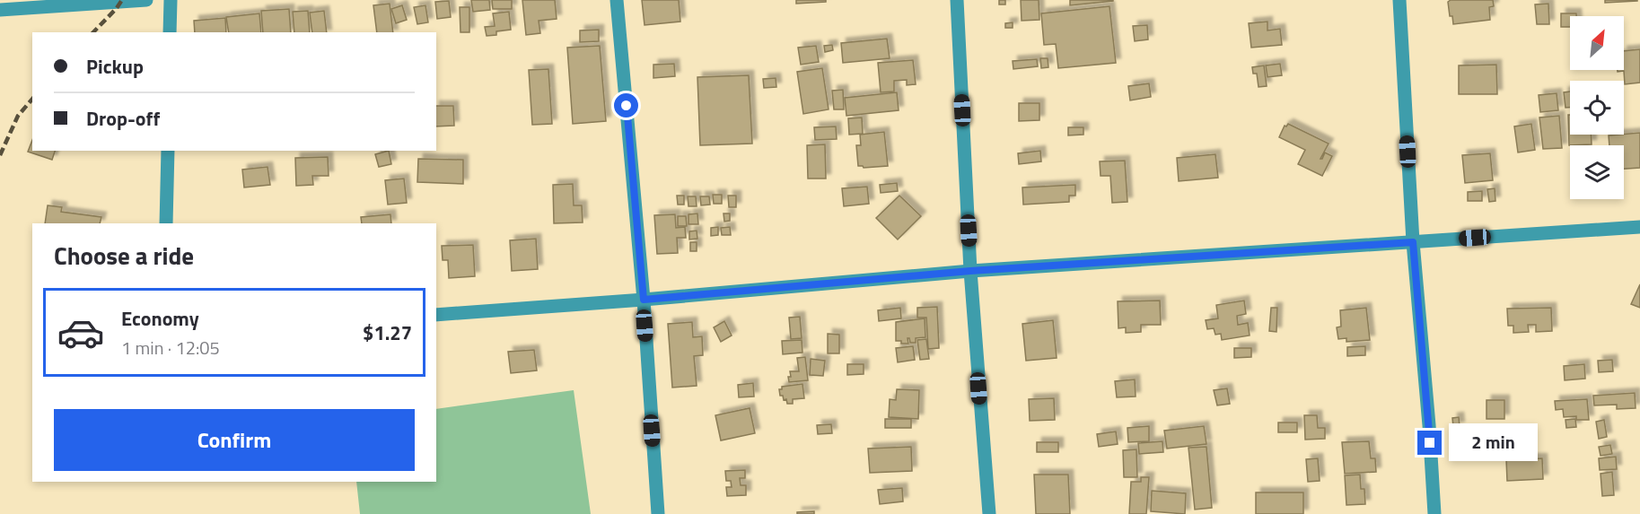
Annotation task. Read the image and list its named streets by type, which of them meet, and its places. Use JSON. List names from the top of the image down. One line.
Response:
{"north":"top right","page":{"banner":["Pickup","Drop-off"],"heading":"Choose a ride","list":[{"name":"Economy","note":"1 min · 12:05","value":"$1.27"}],"buttons":"Confirm","bubble":"2 min"}}
